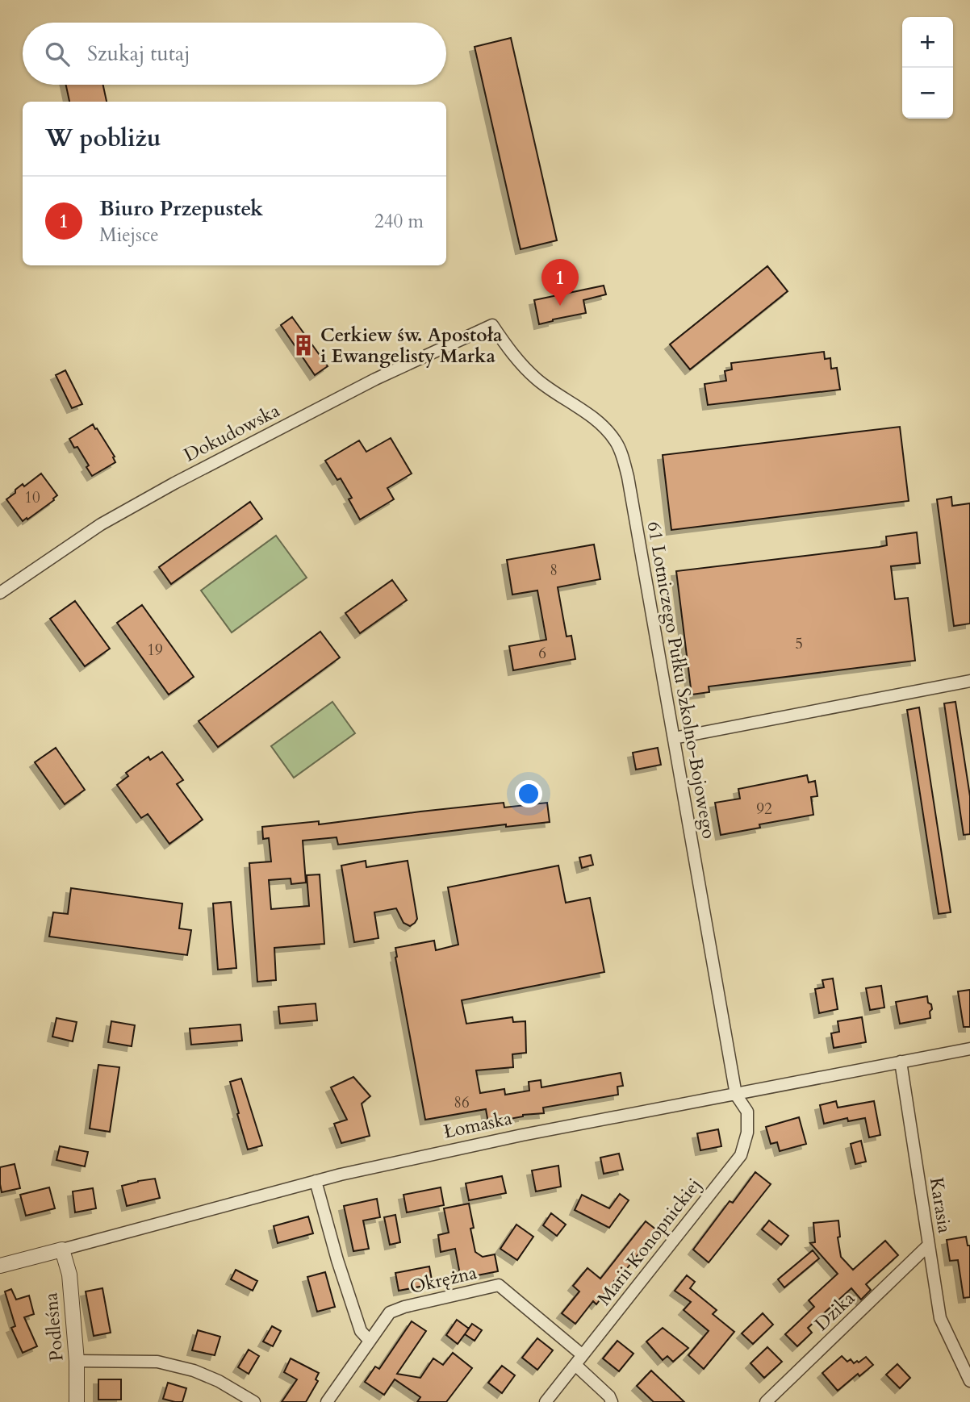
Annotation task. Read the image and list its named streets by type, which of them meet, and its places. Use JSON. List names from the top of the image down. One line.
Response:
{"streets":{"street":["Dokudowska","61 Lotniczego Pułku Szkolno-Bojowego","Łomaska","Karasia","Marii Konopnickiej","Okrężna","Dzika","Podleśna"]},"crossings":[["Dokudowska","61 Lotniczego Pułku Szkolno-Bojowego"],["61 Lotniczego Pułku Szkolno-Bojowego","Łomaska"],["61 Lotniczego Pułku Szkolno-Bojowego","Marii Konopnickiej"],["Łomaska","Karasia"],["Łomaska","Marii Konopnickiej"],["Łomaska","Podleśna"],["Karasia","Dzika"],["Marii Konopnickiej","Okrężna"]],"places":{"building":["Cerkiew św. Apostoła i Ewangelisty Marka"]},"house_numbers":["10","8","5","19","6","92","86"],"page":{"map_buttons":["+","−"],"search":"Szukaj tutaj","heading":"W pobliżu","list":[{"mark":"1","name":"Biuro Przepustek","note":"Miejsce","value":"240 m"}],"pins":"1"}}
